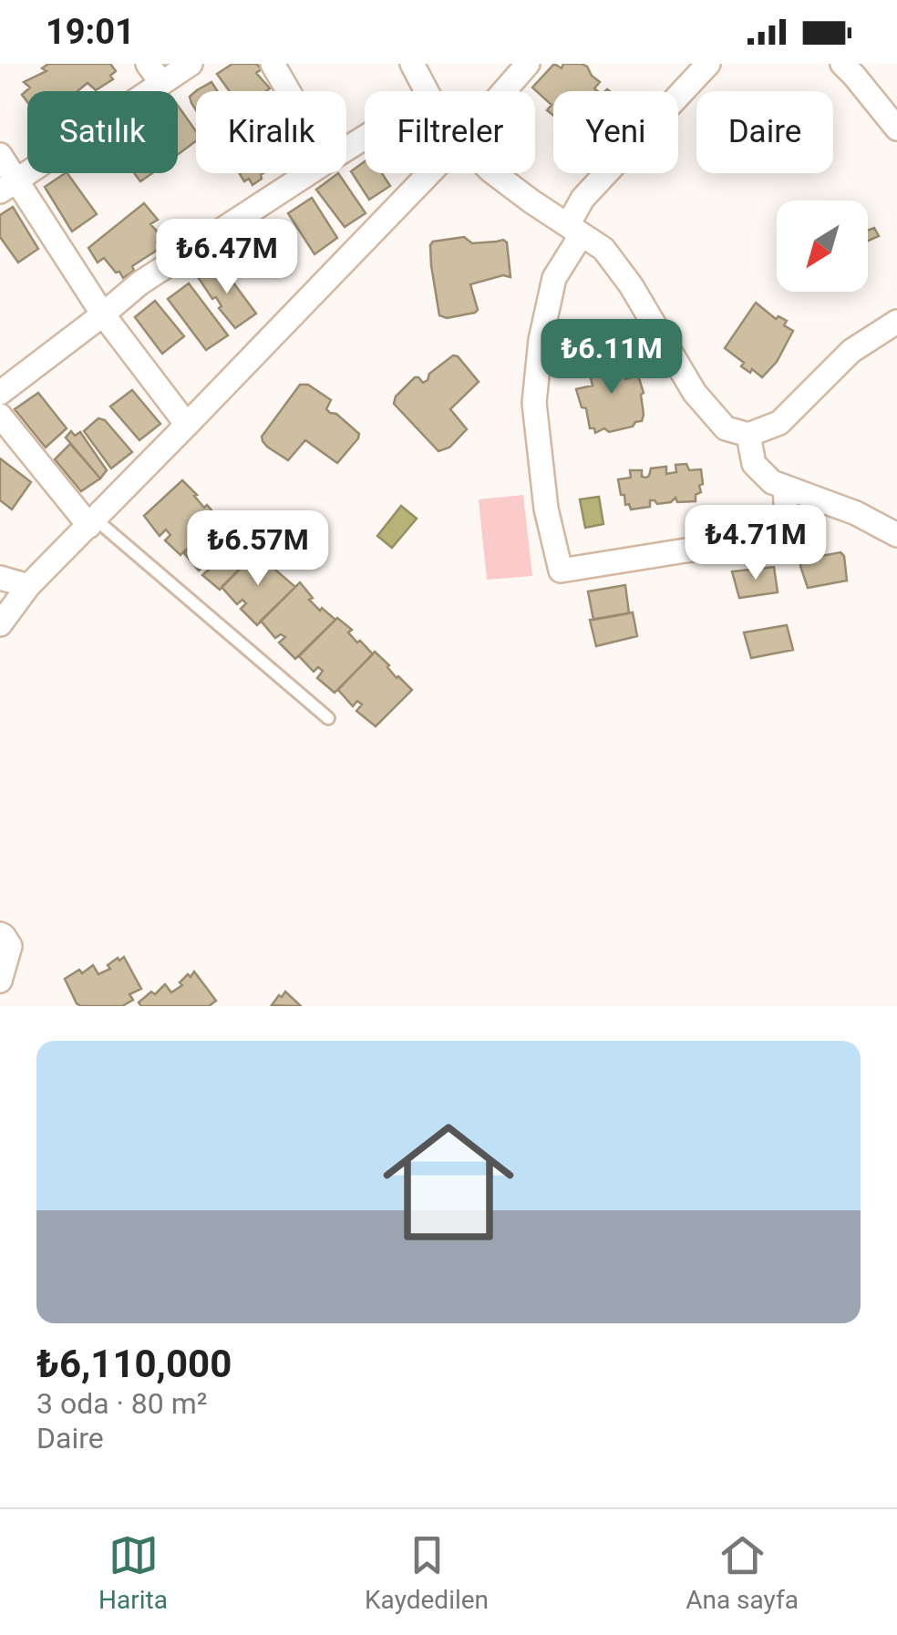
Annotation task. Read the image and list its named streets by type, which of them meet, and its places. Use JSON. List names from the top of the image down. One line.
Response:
{"north":"bottom left","page":{"status":"19:01","chip":["Satılık","Kiralık","Filtreler","Yeni","Daire"],"price":["₺6.47M","₺6.11M","₺4.71M","₺6.57M"],"list":[{"name":"₺6,110,000","note":"3 oda · 80 m² · Daire"}],"tabs":["Harita","Kaydedilen","Ana sayfa"]}}
